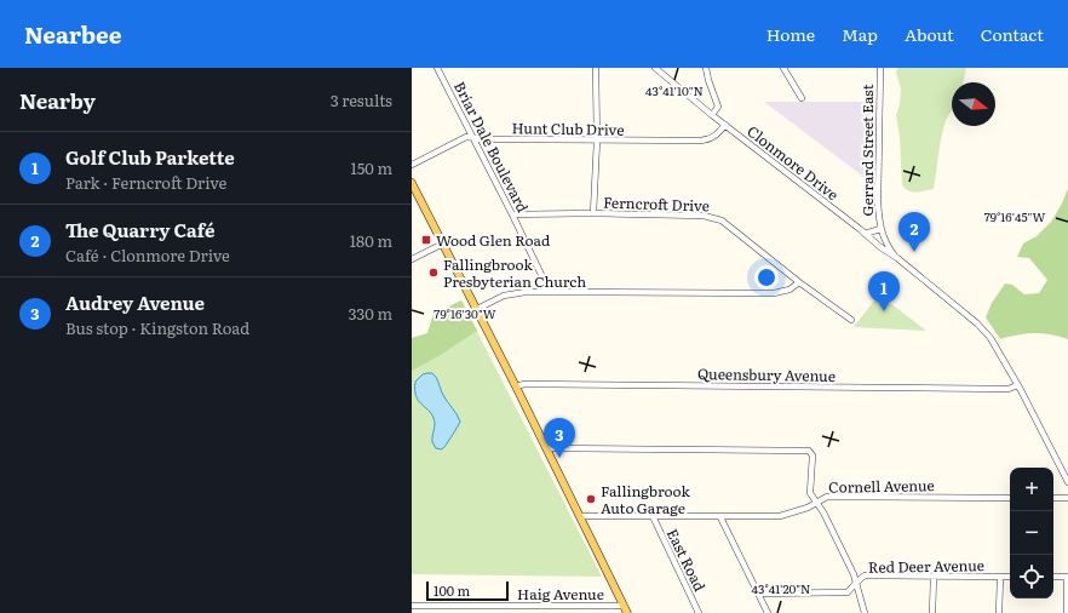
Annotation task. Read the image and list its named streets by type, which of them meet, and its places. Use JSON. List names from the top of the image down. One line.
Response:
{"streets":{"street":["Hunt Club Drive","Briar Dale Boulevard","Gerrard Street East","Clonmore Drive","Ferncroft Drive","Queensbury Avenue","Cornell Avenue","East Road","Red Deer Avenue","Haig Avenue"]},"crossings":[["Hunt Club Drive","Briar Dale Boulevard"],["Hunt Club Drive","Clonmore Drive"],["Briar Dale Boulevard","Ferncroft Drive"],["Gerrard Street East","Clonmore Drive"],["Clonmore Drive","Queensbury Avenue"],["Cornell Avenue","East Road"]],"places":{"transit":["Wood Glen Road"],"other":["Fallingbrook Presbyterian Church","Fallingbrook Auto Garage"]},"scale_bar":"100 m","north":"right","page":{"header":"Nearbee","nav":["Home","Map","About","Contact"],"heading":["Nearby","3 results"],"list":[{"mark":"1","name":"Golf Club Parkette","note":"Park · Ferncroft Drive","value":"150 m"},{"mark":"2","name":"The Quarry Café","note":"Café · Clonmore Drive","value":"180 m"},{"mark":"3","name":"Audrey Avenue","note":"Bus stop · Kingston Road","value":"330 m"}],"pins":["2","1","3"],"map_buttons":["+","−"],"scale":"100 m"},"coordinates":["43°41'10\"N","79°16'45\"W","79°16'30\"W","43°41'20\"N"]}
